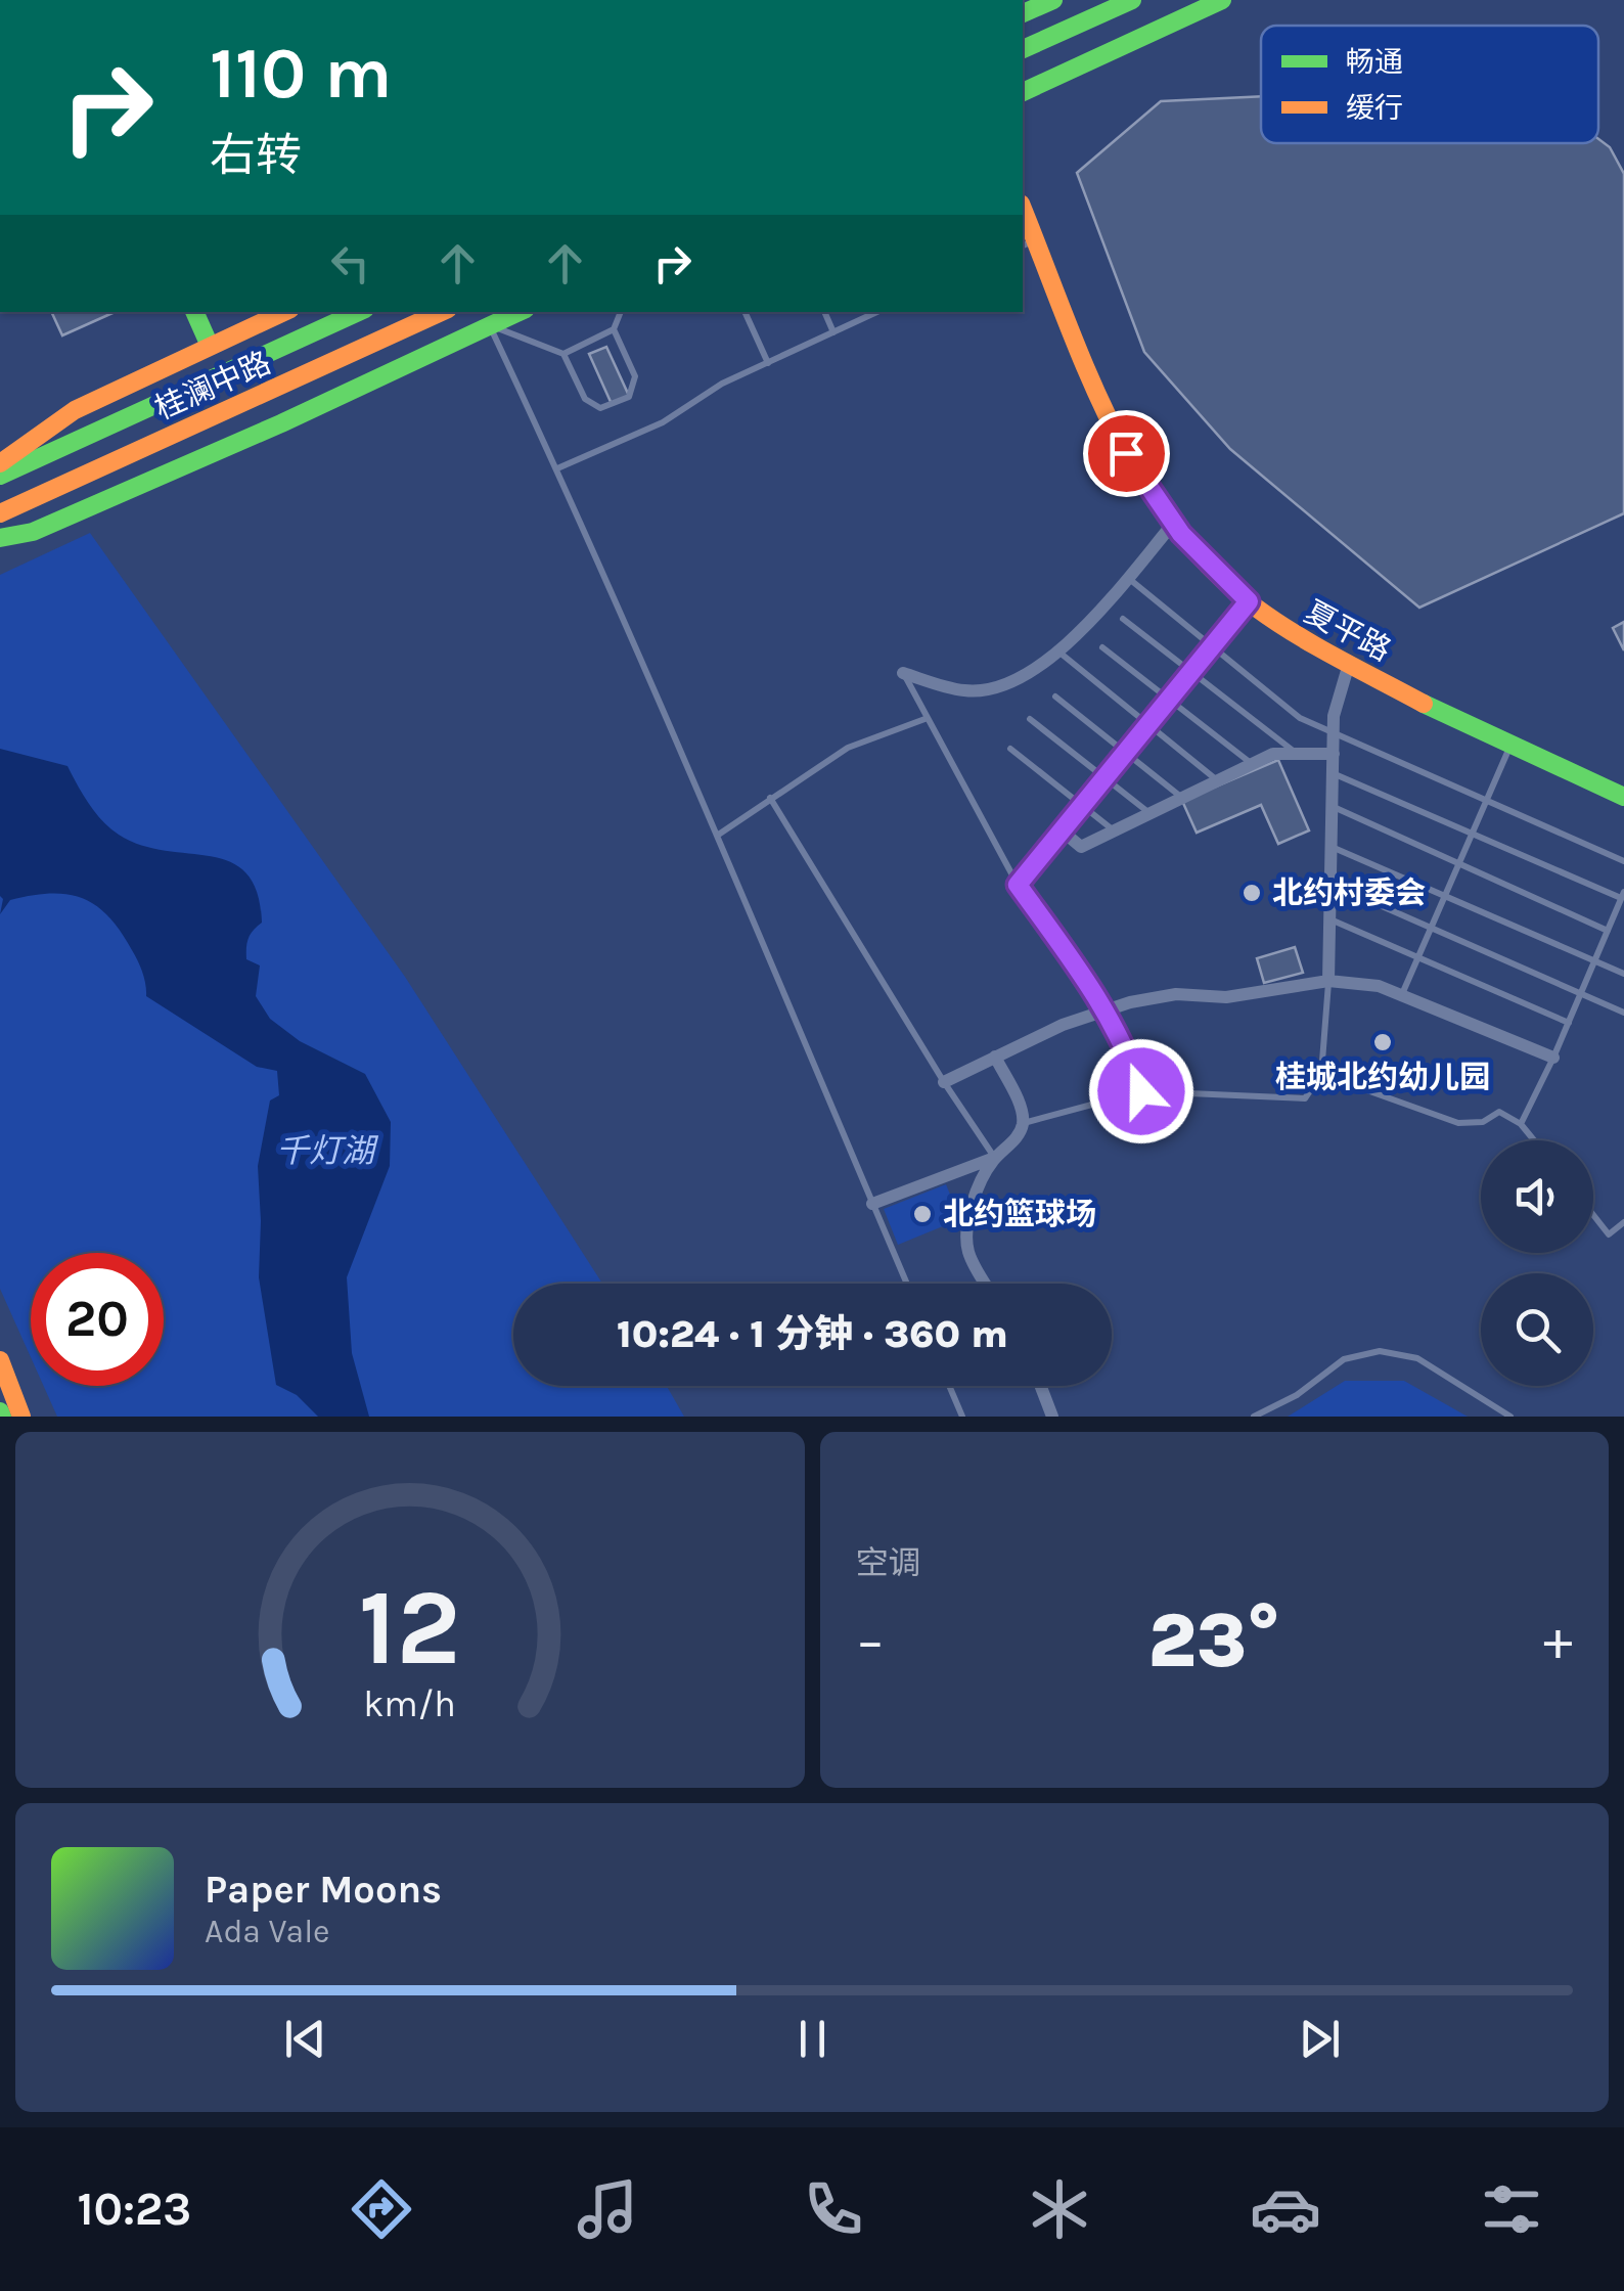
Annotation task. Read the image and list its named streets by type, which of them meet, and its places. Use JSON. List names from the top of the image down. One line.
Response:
{"streets":{"main road":["桂澜中路","夏平路"]},"water":["千灯湖"],"places":["北约村委会","桂城北约幼儿园","北约篮球场"],"legend":["畅通","缓行"],"page":{"turn":["110 m","右转"],"limit":"20","trip":"10:24 · 1 分钟 · 360 m","tile":"空调","heat":["−","23°","+"],"song":["Paper Moons","Ada Vale"],"tabs":"10:23","gauge":["12","km/h"]}}
